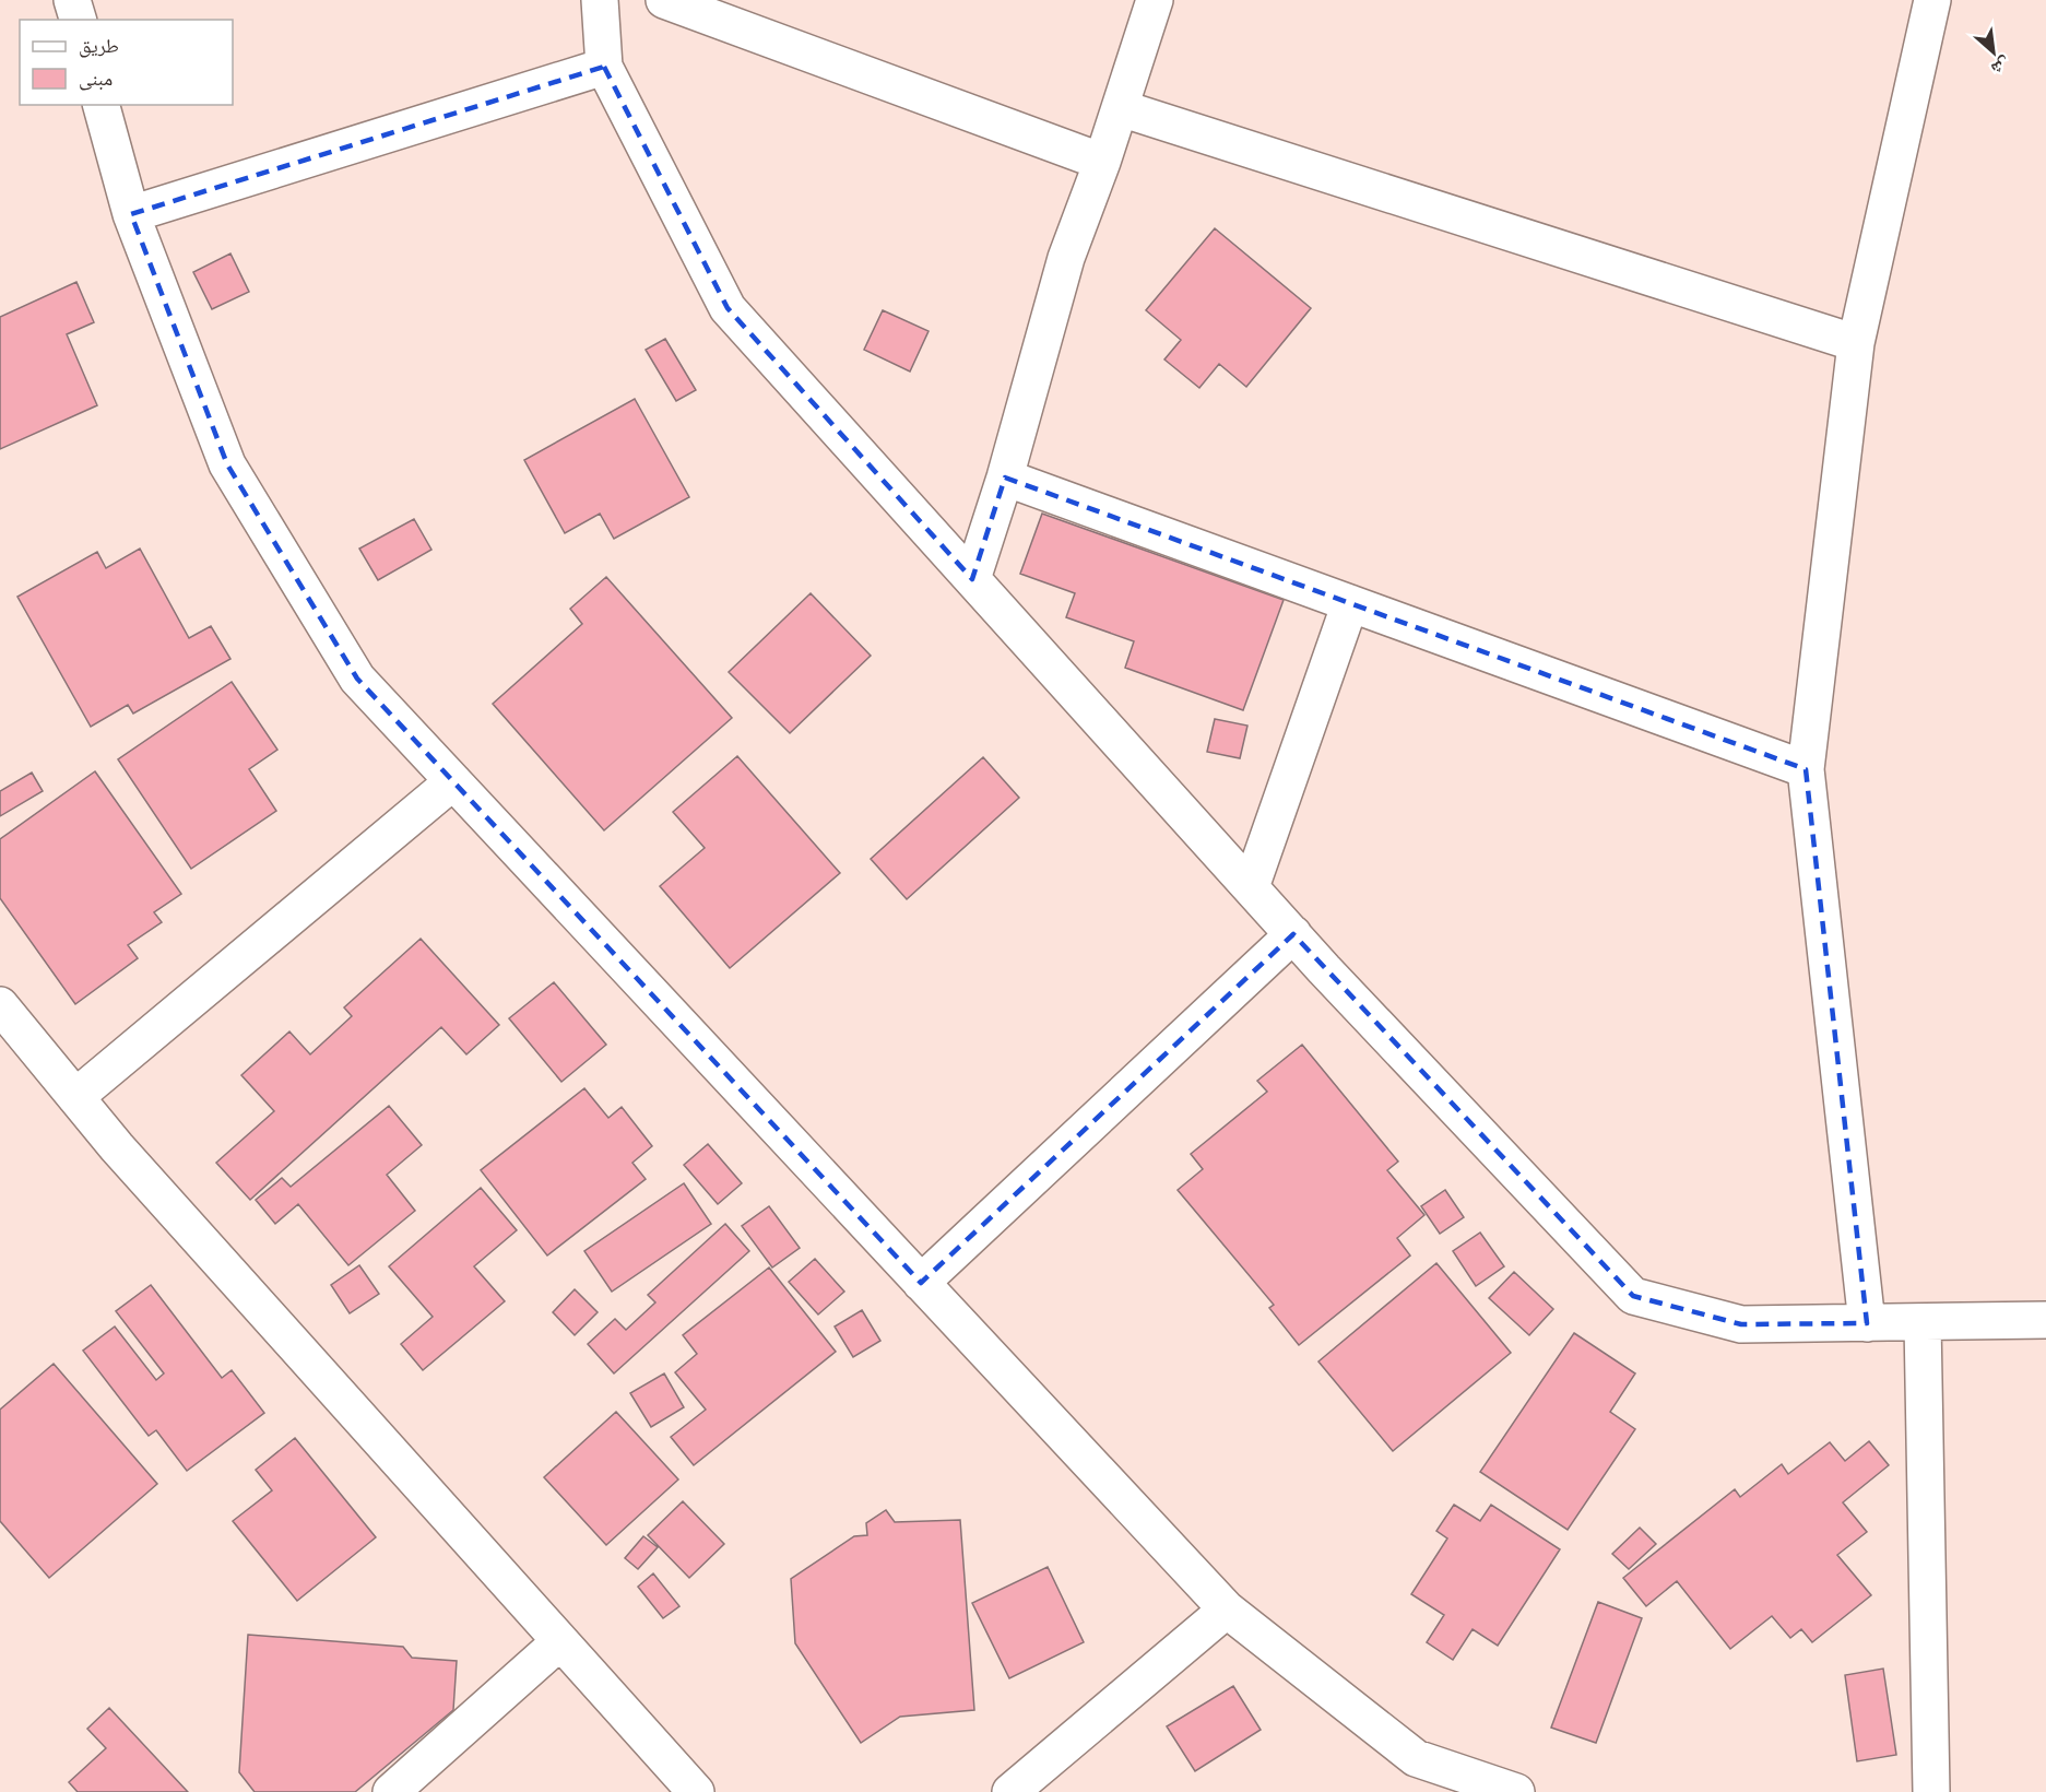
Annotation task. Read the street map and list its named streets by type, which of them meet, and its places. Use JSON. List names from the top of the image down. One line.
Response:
{"legend":["طريق","مبنى"],"north":"bottom right"}
